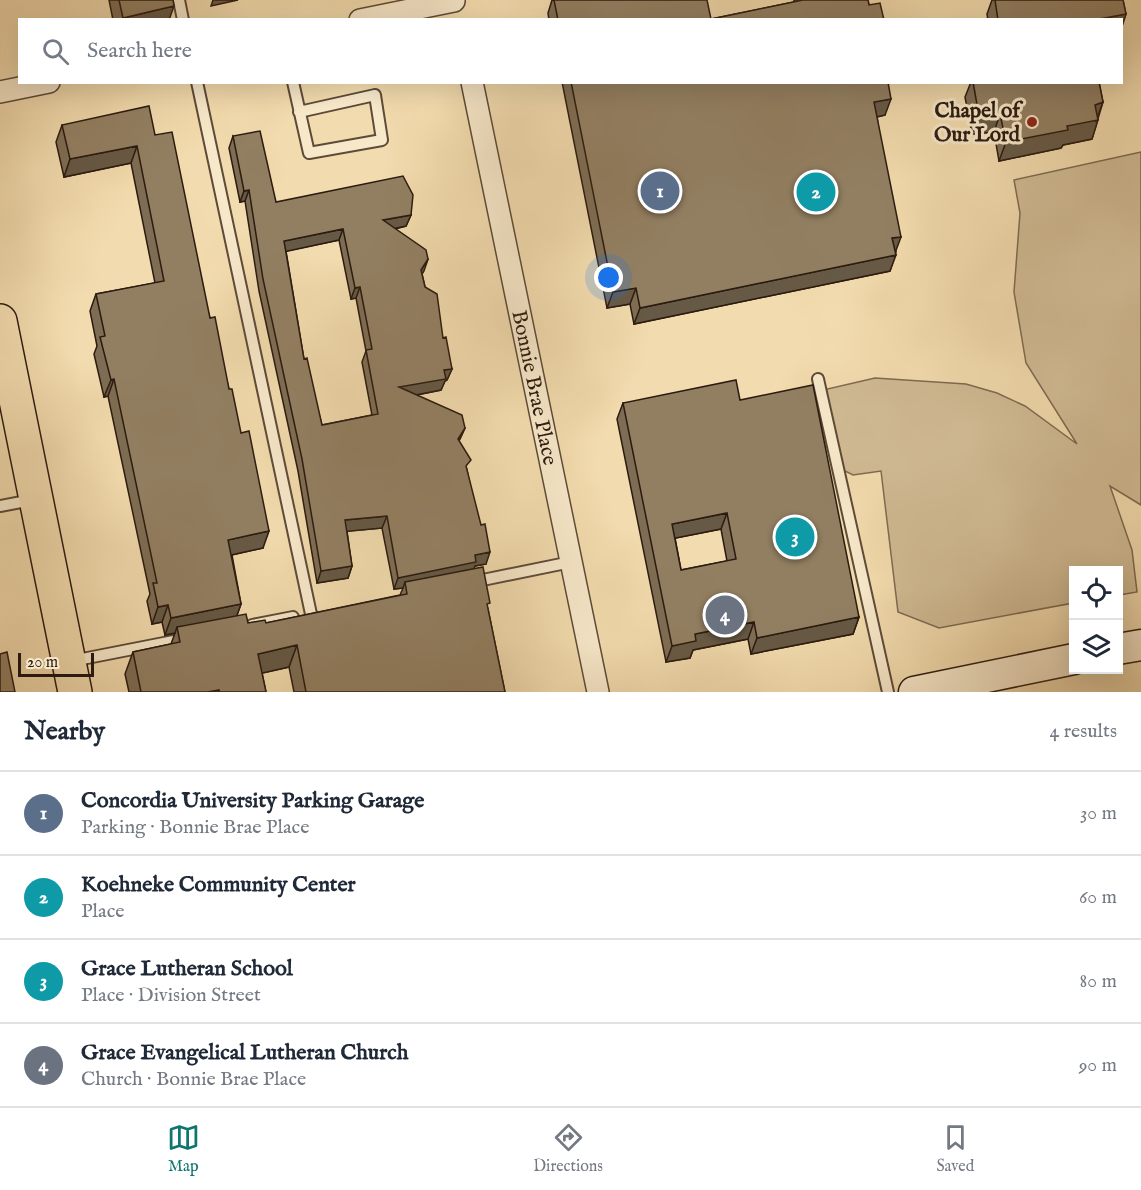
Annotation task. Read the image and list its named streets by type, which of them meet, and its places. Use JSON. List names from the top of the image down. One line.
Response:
{"streets":{"street":["Bonnie Brae Place"]},"places":["Chapel of Our Lord"],"scale_bar":"20 m","page":{"search":"Search here","pins":["1","2","3","4"],"scale":"20 m","heading":["Nearby","4 results"],"list":[{"mark":"1","name":"Concordia University Parking Garage","note":"Parking · Bonnie Brae Place","value":"30 m"},{"mark":"2","name":"Koehneke Community Center","note":"Place","value":"60 m"},{"mark":"3","name":"Grace Lutheran School","note":"Place · Division Street","value":"80 m"},{"mark":"4","name":"Grace Evangelical Lutheran Church","note":"Church · Bonnie Brae Place","value":"90 m"}],"nav":["Map","Directions","Saved"]}}
